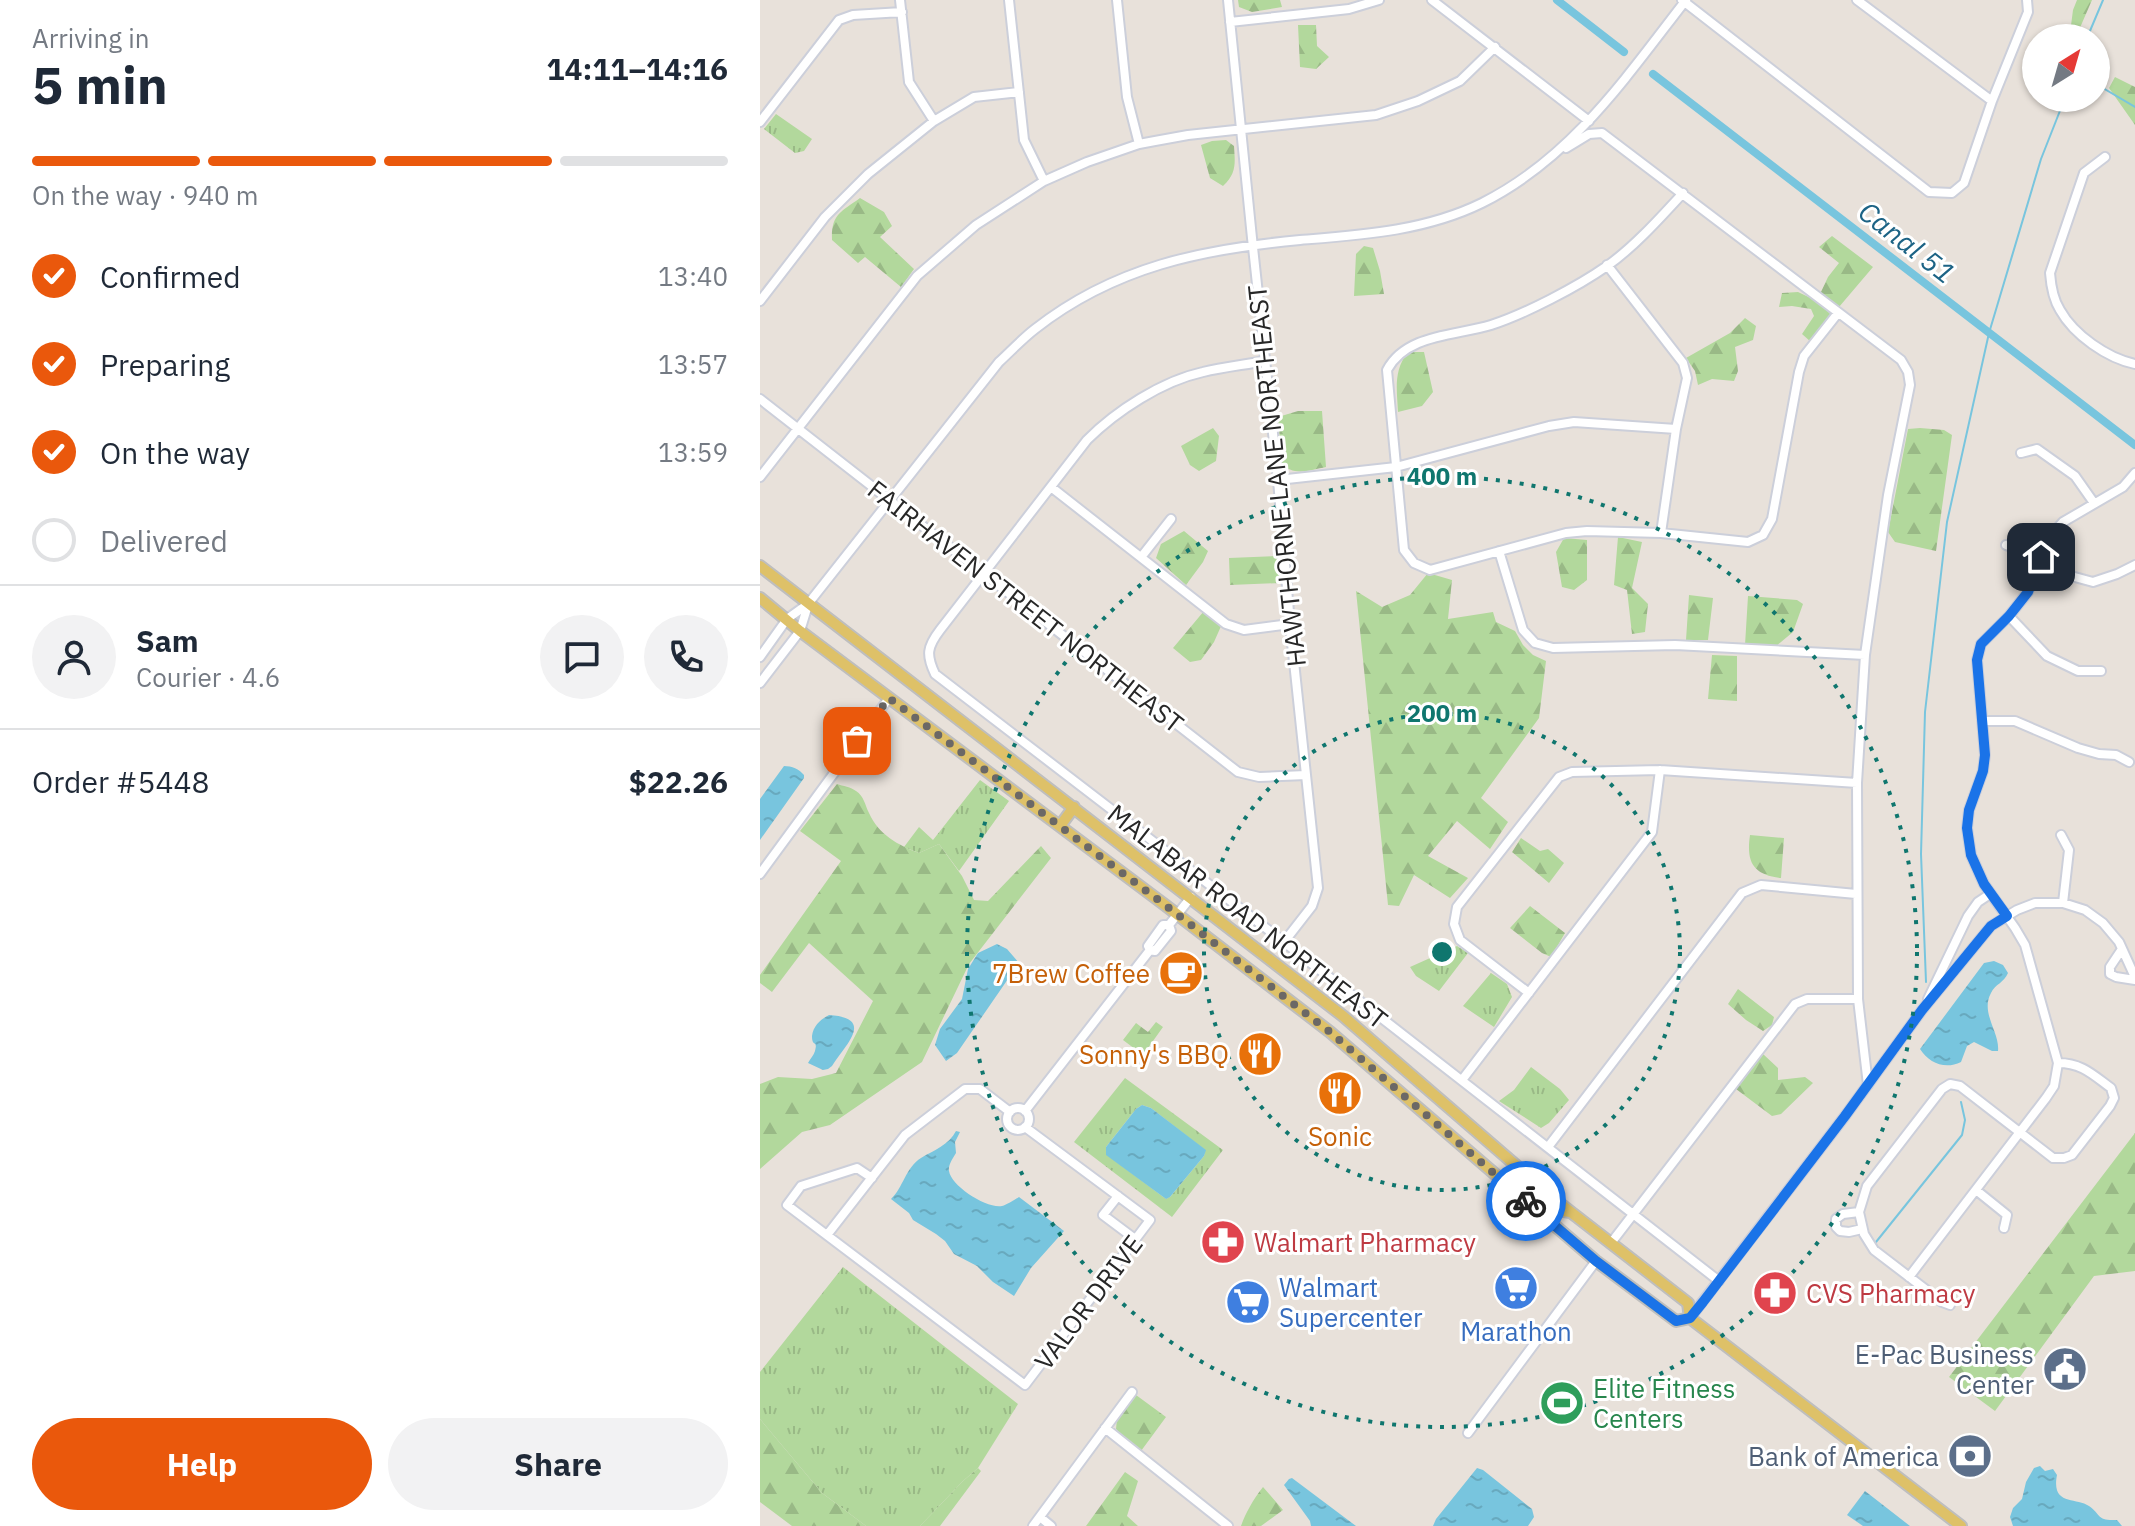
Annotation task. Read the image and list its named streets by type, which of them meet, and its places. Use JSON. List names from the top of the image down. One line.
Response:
{"streets":{"main road":["MALABAR ROAD NORTHEAST"],"street":["HAWTHORNE LANE NORTHEAST","FAIRHAVEN STREET NORTHEAST","VALOR DRIVE"]},"crossings":[["HAWTHORNE LANE NORTHEAST","FAIRHAVEN STREET NORTHEAST"]],"water":["Canal 51"],"places":{"cafe":["7Brew Coffee"],"restaurant":["Sonny's BBQ","Sonic"],"pharmacy":["Walmart Pharmacy","CVS Pharmacy"],"supermarket":["Marathon","Walmart Supercenter"],"public building":["E-Pac Business Center"],"sports":["Elite Fitness Centers"],"bank":["Bank of America"]},"north":"top right","page":{"heading":["5 min","Arriving in","14:11–14:16"],"panel":["Sam","Courier · 4.6","Order #5448","$22.26"],"bar":"On the way · 940 m","list":[["Confirmed","13:40"],["Preparing","13:57"],["On the way","13:59"],"Delivered"],"buttons":["Help","Share"]},"rings":["400 m","200 m"]}
